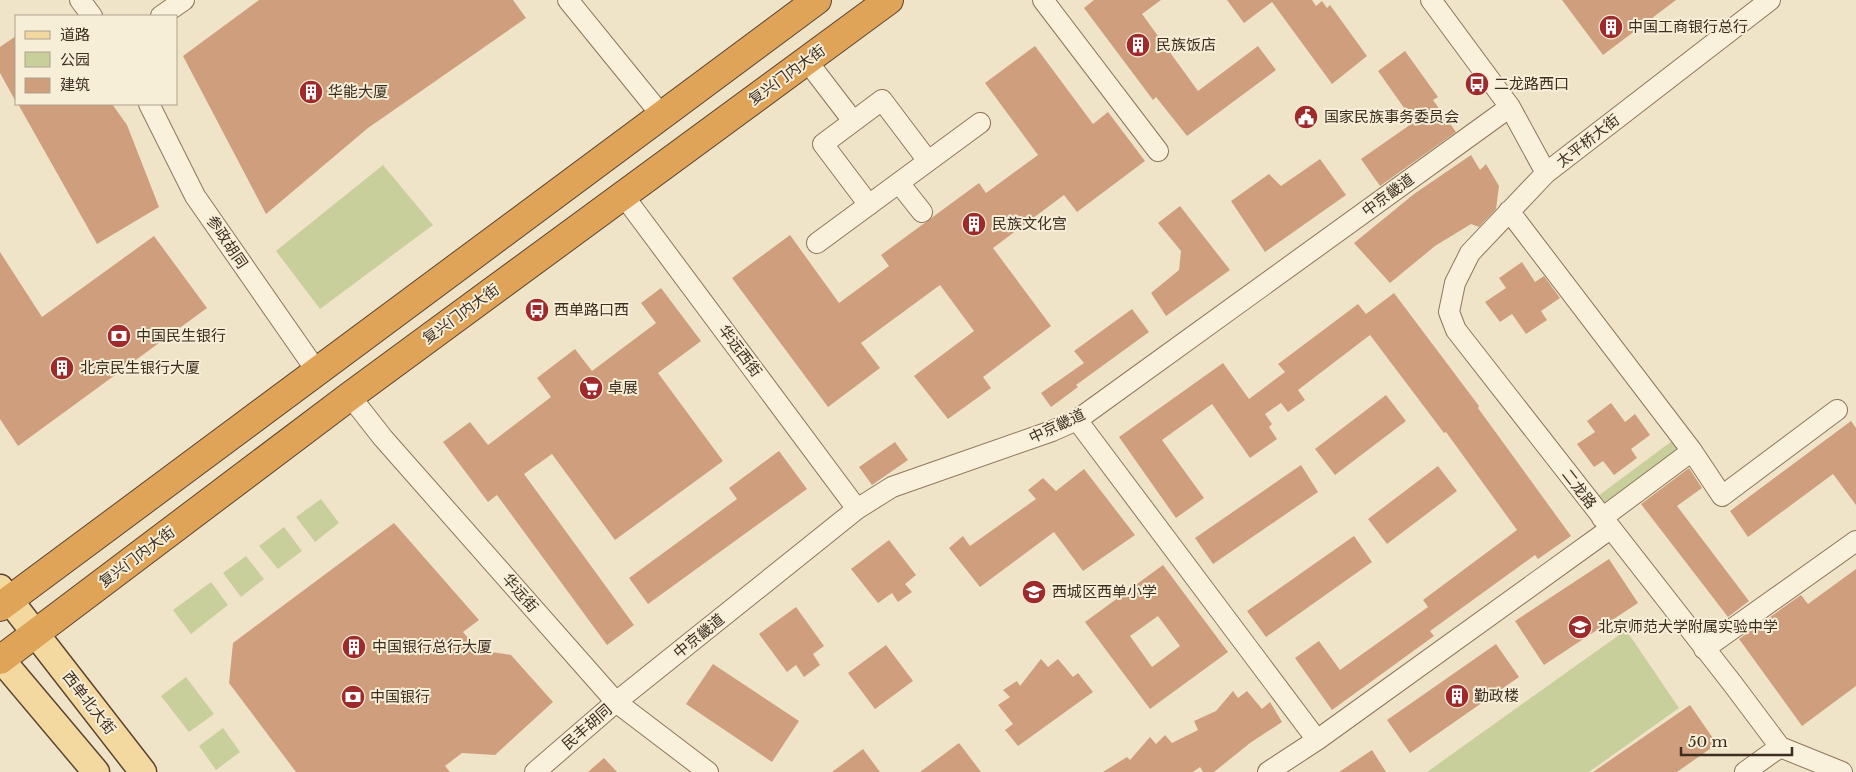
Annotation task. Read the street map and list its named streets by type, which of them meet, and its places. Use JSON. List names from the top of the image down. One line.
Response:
{"streets":{"highway":["复兴门内大街"],"main road":["西单北大街"],"street":["太平桥大街","中京畿道","参政胡同","华远西街","二龙路","华远街","民丰胡同"]},"crossings":[["复兴门内大街","华远西街"],["复兴门内大街","华远街"],["复兴门内大街","西单北大街"],["太平桥大街","中京畿道"],["太平桥大街","二龙路"],["中京畿道","华远西街"],["中京畿道","华远街"],["中京畿道","民丰胡同"],["华远街","民丰胡同"]],"places":{"building":["中国工商银行总行","民族饭店","华能大厦","民族文化宫","北京民生银行大厦","中国银行总行大厦","勤政楼"],"bus stop":["二龙路西口","西单路口西"],"public building":["国家民族事务委员会"],"bank":["中国民生银行","中国银行"],"supermarket":["卓展"],"school or university":["西城区西单小学","北京师范大学附属实验中学"]},"legend":["道路","公园","建筑"],"scale_bar":"50 m"}
